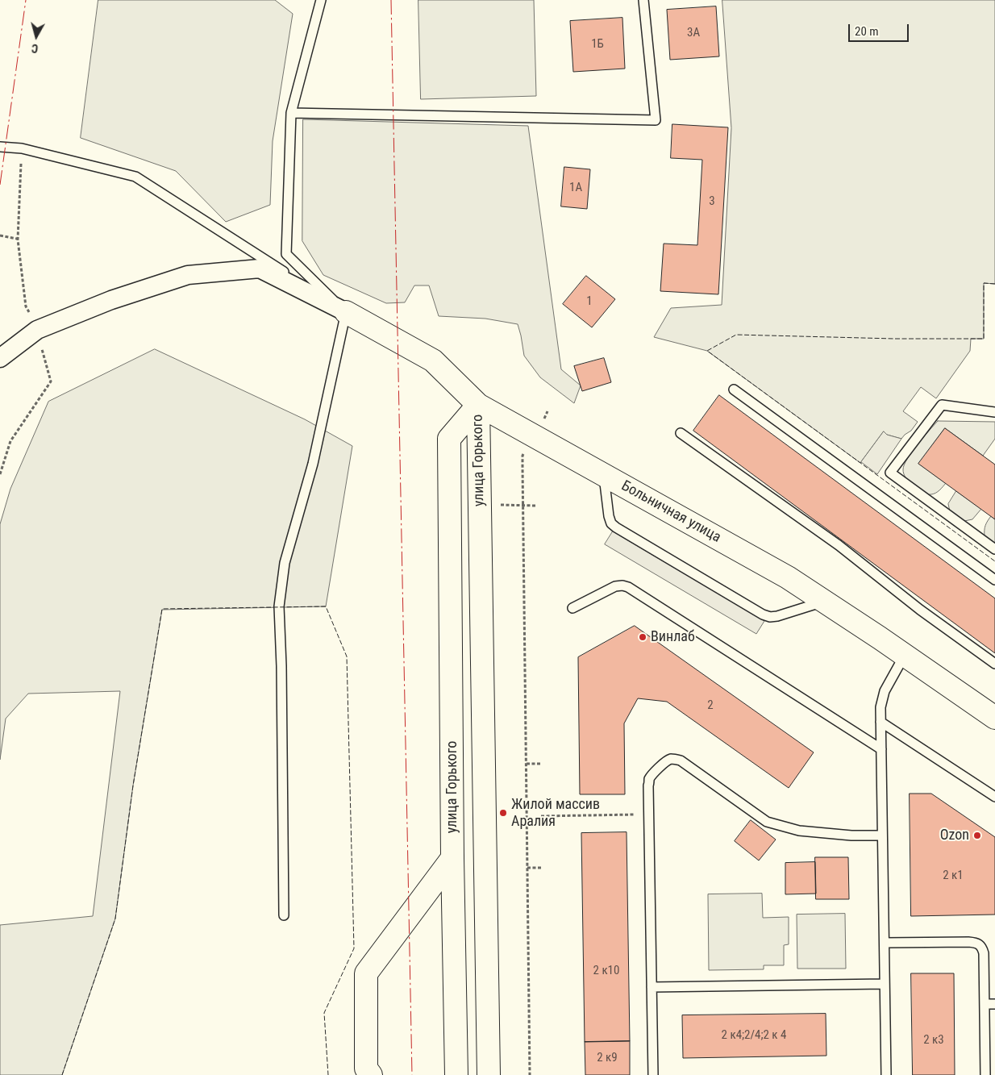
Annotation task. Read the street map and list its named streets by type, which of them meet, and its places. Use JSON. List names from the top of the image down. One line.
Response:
{"streets":{"main road":["улица Горького","Больничная улица"]},"crossings":[["улица Горького","Больничная улица"]],"places":["Винлаб","Жилой массив Аралия","Ozon"],"house_numbers":["3А","1Б","1А","3","1","2","2 к1","2 к10","2 к4;2/4;2 к 4","2 к3","2 к9"],"scale_bar":"20 m","north":"bottom"}
